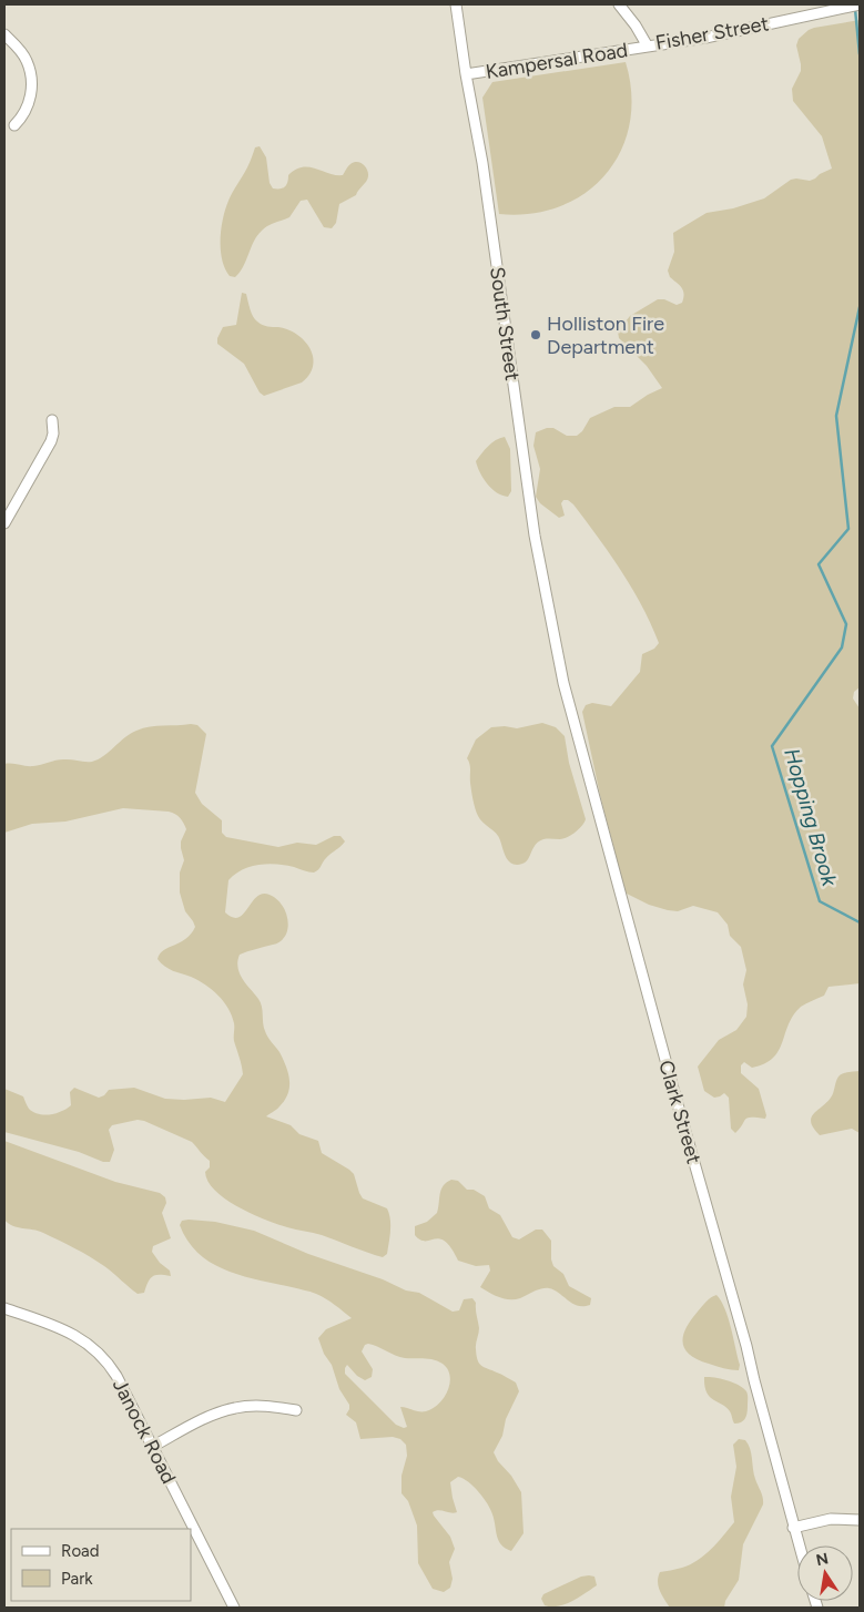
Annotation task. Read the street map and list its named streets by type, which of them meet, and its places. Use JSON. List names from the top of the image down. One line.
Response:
{"streets":{"street":["Fisher Street","Kampersal Road","South Street","Clark Street","Janock Road"]},"crossings":[["Fisher Street","Kampersal Road"],["Kampersal Road","South Street"],["South Street","Clark Street"]],"water":["Hopping Brook"],"places":["Holliston Fire Department"],"legend":["Road","Park"],"north":"top"}
